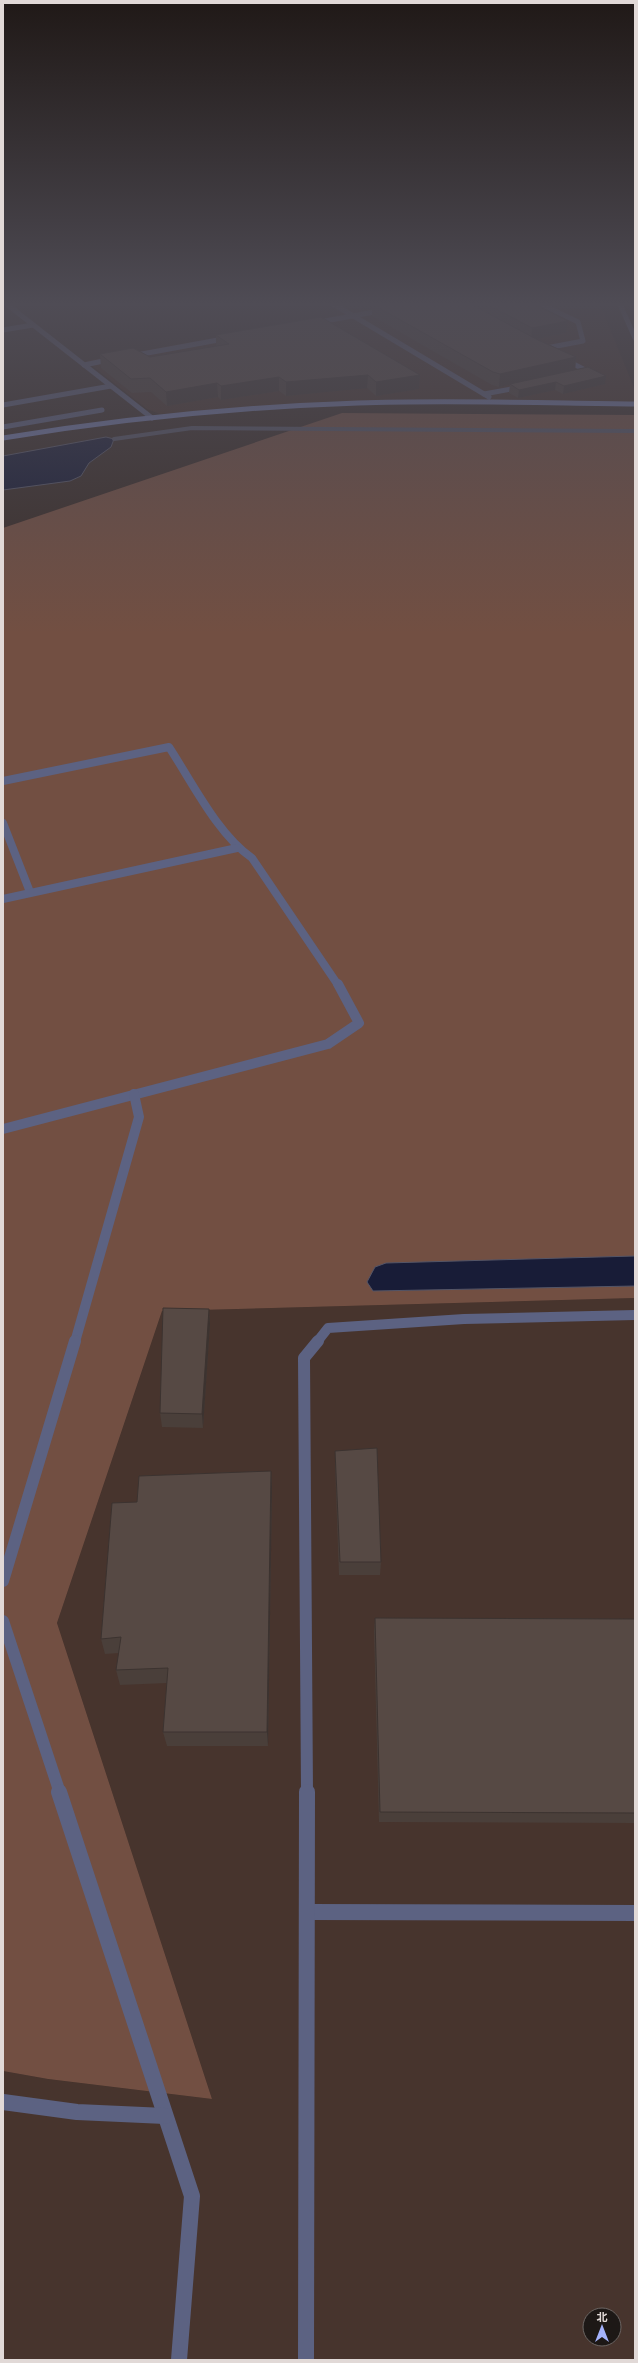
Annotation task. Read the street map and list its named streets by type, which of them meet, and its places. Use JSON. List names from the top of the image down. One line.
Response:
{"north":"top"}
